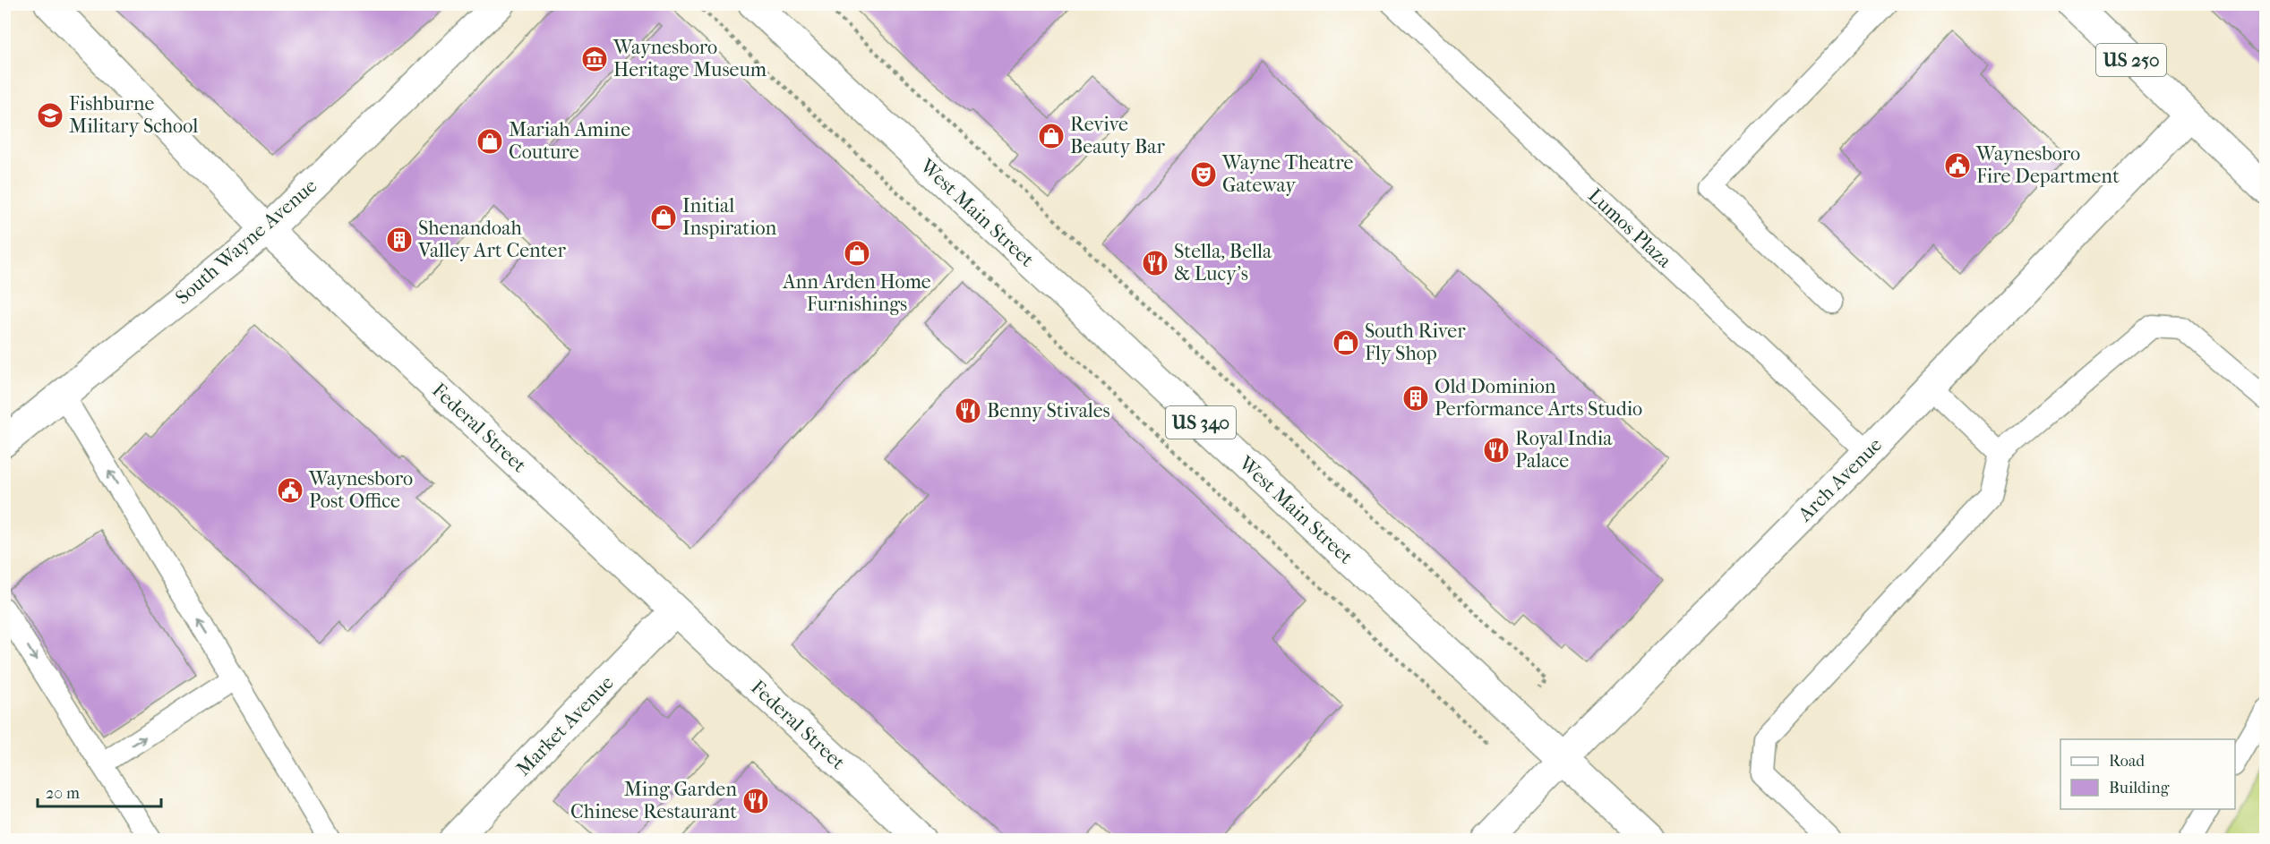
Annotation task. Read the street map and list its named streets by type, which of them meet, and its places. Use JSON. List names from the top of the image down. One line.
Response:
{"streets":{"street":["US 250","West Main Street","South Wayne Avenue","US 340","Federal Street","Arch Avenue","Market Avenue"],"lane":["Lumos Plaza"]},"crossings":[["US 250","Arch Avenue"],["West Main Street","Arch Avenue"],["Lumos Plaza","Arch Avenue"],["South Wayne Avenue","Federal Street"],["Federal Street","Market Avenue"]],"places":{"museum":["Waynesboro Heritage Museum"],"school or university":["Fishburne Military School"],"shop":["Revive Beauty Bar","Mariah Amine Couture","Initial Inspiration","Ann Arden Home Furnishings","South River Fly Shop"],"public building":["Waynesboro Fire Department","Waynesboro Post Office"],"theatre":["Wayne Theatre Gateway"],"building":["Shenandoah Valley Art Center","Old Dominion Performance Arts Studio"],"restaurant":["Stella, Bella & Lucy's","Benny Stivales","Royal India Palace","Ming Garden Chinese Restaurant"]},"legend":["Road","Building"],"scale_bar":"20 m"}
